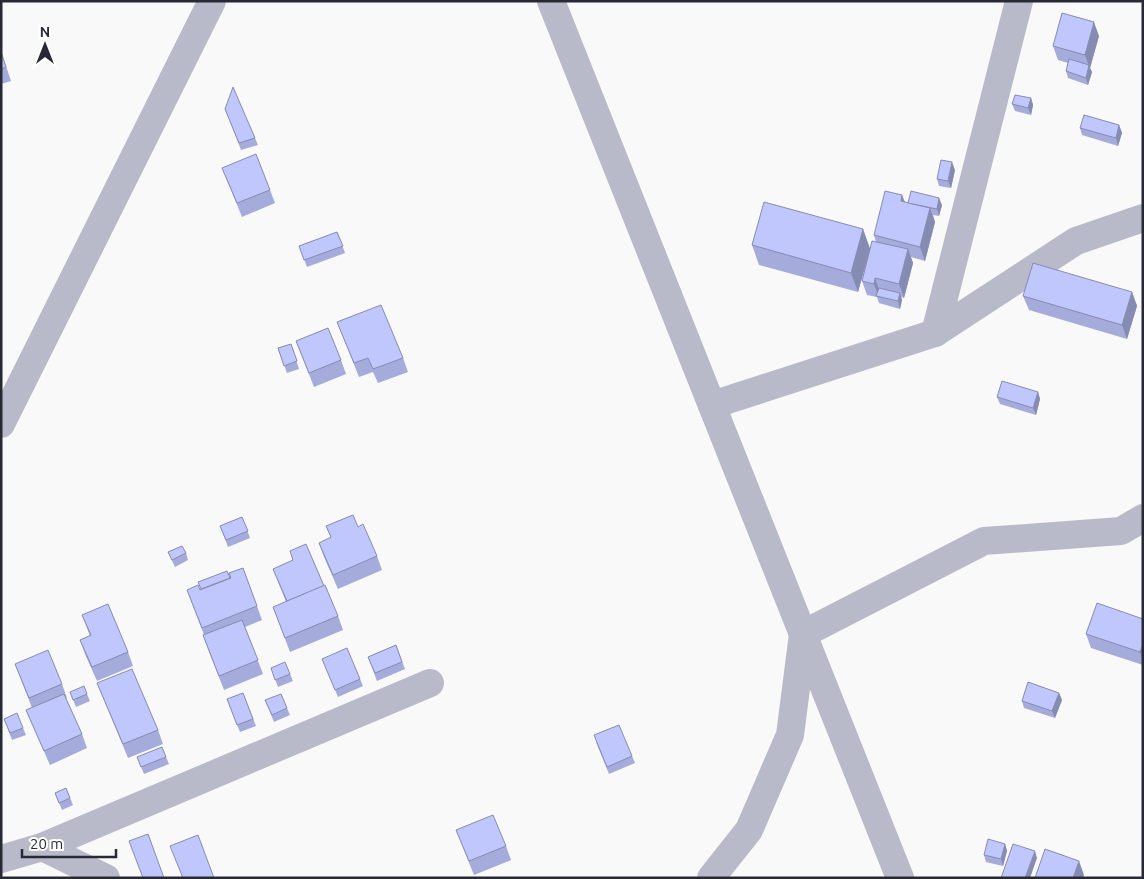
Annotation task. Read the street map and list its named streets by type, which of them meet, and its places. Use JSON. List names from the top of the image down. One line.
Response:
{"scale_bar":"20 m","north":"top"}
